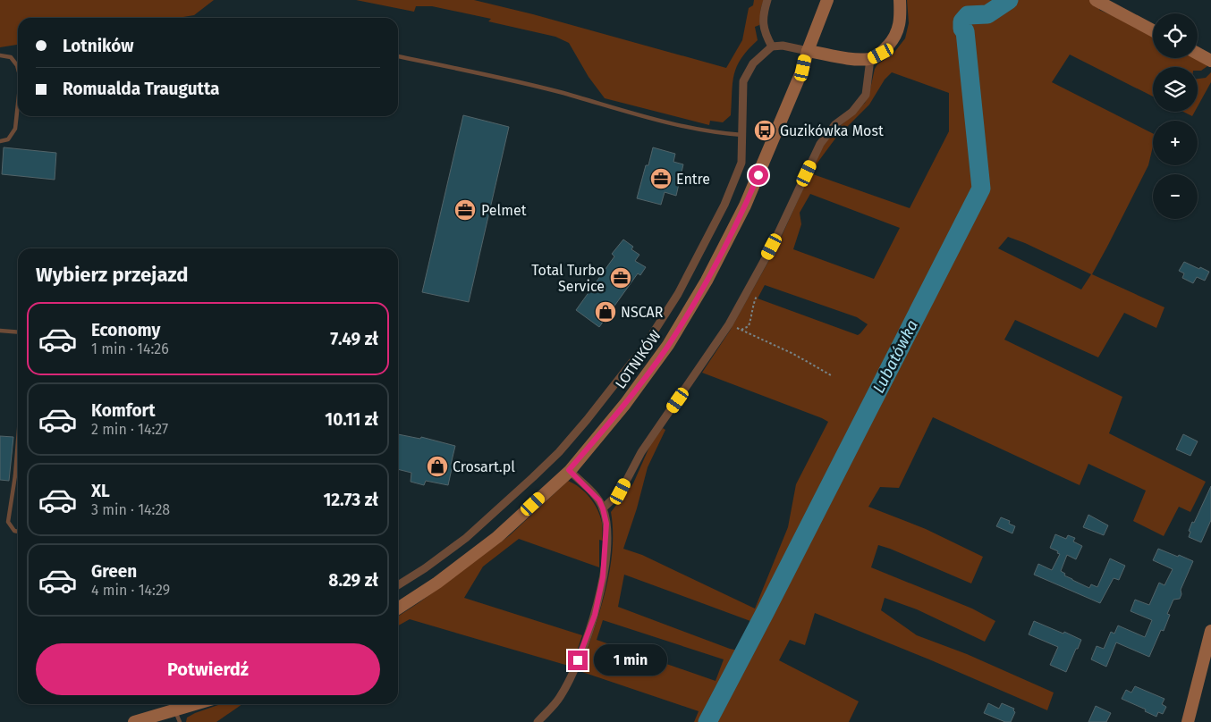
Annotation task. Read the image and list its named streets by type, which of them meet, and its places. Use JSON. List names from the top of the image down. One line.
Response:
{"streets":{"street":["LOTNIKÓW"]},"water":["Lubatówka"],"places":{"bus stop":["Guzikówka Most"],"office":["Entre","Pelmet","Total Turbo Service"],"shop":["NSCAR","Crosart.pl"]},"page":{"map_buttons":["+","−"],"banner":["Lotników","Romualda Traugutta"],"heading":"Wybierz przejazd","list":[{"name":"Economy","note":"1 min · 14:26","value":"7.49 zł"},{"name":"Komfort","note":"2 min · 14:27","value":"10.11 zł"},{"name":"XL","note":"3 min · 14:28","value":"12.73 zł"},{"name":"Green","note":"4 min · 14:29","value":"8.29 zł"}],"buttons":"Potwierdź","bubble":"1 min"}}
